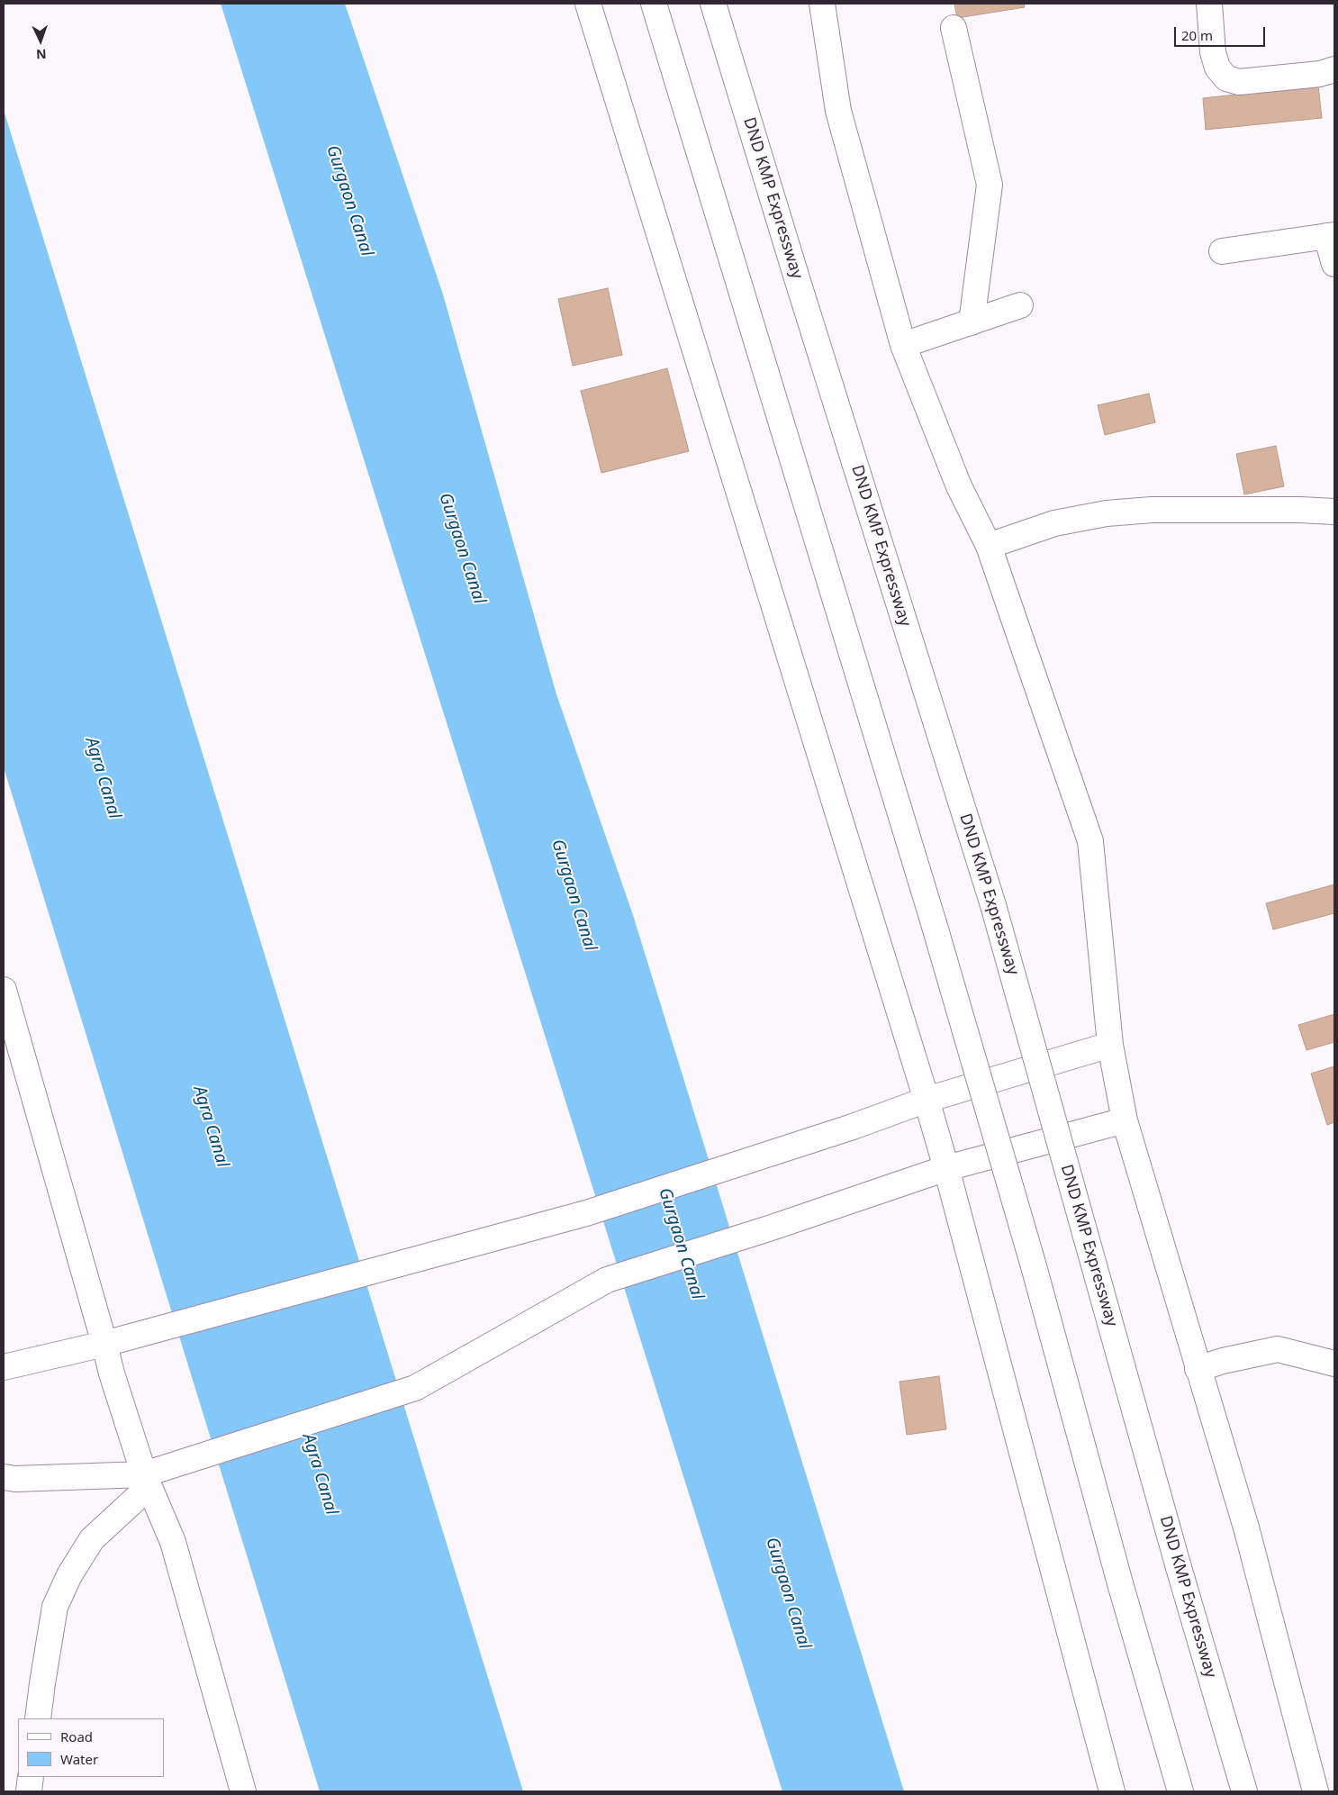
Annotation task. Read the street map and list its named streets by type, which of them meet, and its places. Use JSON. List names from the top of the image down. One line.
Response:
{"streets":{"main road":["DND KMP Expressway"]},"water":["Gurgaon Canal","Agra Canal"],"legend":["Road","Water"],"scale_bar":"20 m","north":"bottom"}
